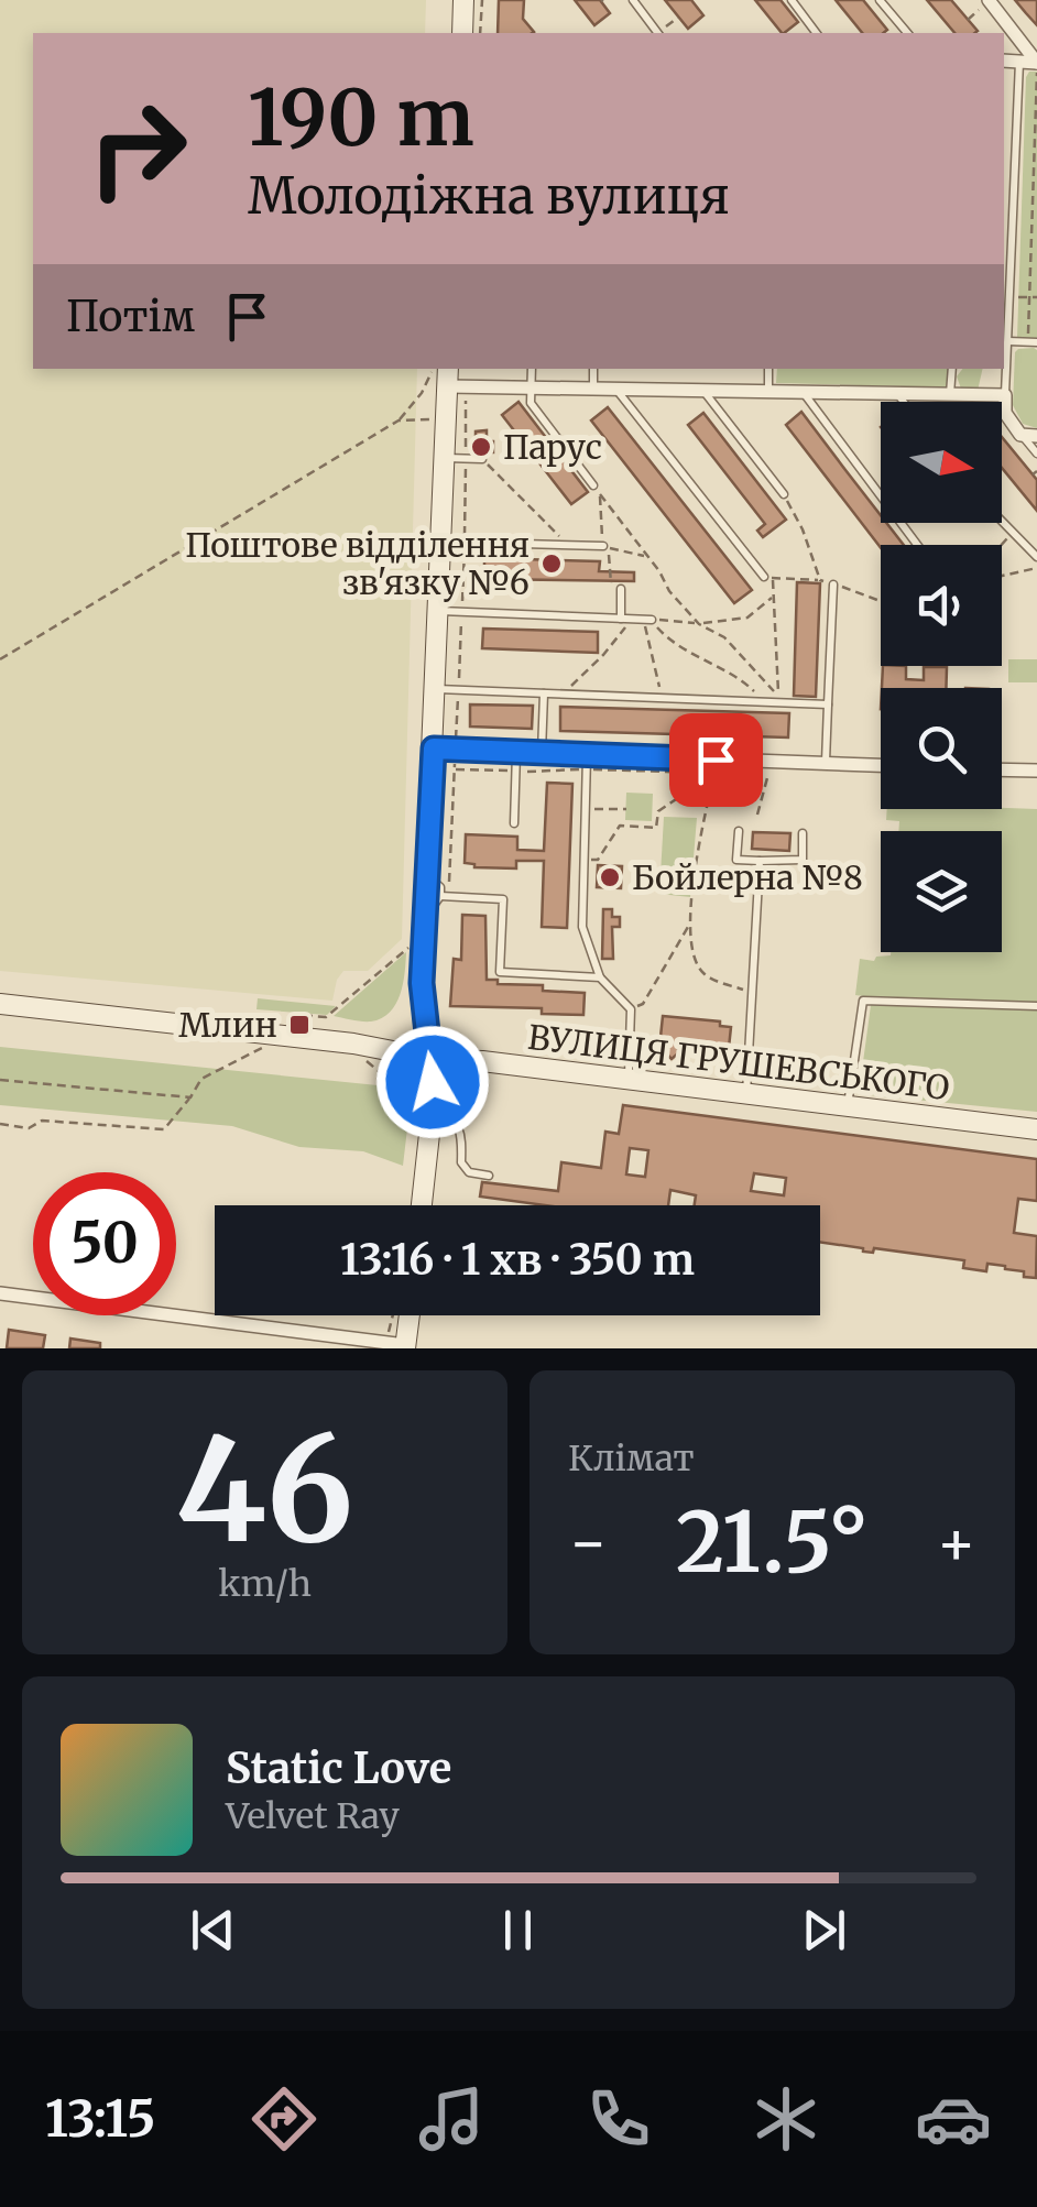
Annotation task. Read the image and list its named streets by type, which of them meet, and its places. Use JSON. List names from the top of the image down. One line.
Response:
{"streets":{"main road":["ВУЛИЦЯ ГРУШЕВСЬКОГО"]},"places":{"other":["Парус","Поштове відділення зв'язку №6","Бойлерна №8"],"transit":["Млин"]},"north":"right","page":{"turn":["190 m","Молодіжна вулиця"],"then":"Потім","limit":"50","trip":"13:16 · 1 хв · 350 m","tile":[["46","km/h"],"Клімат"],"heat":["−","21.5°","+"],"song":["Static Love","Velvet Ray"],"tabs":"13:15"}}
